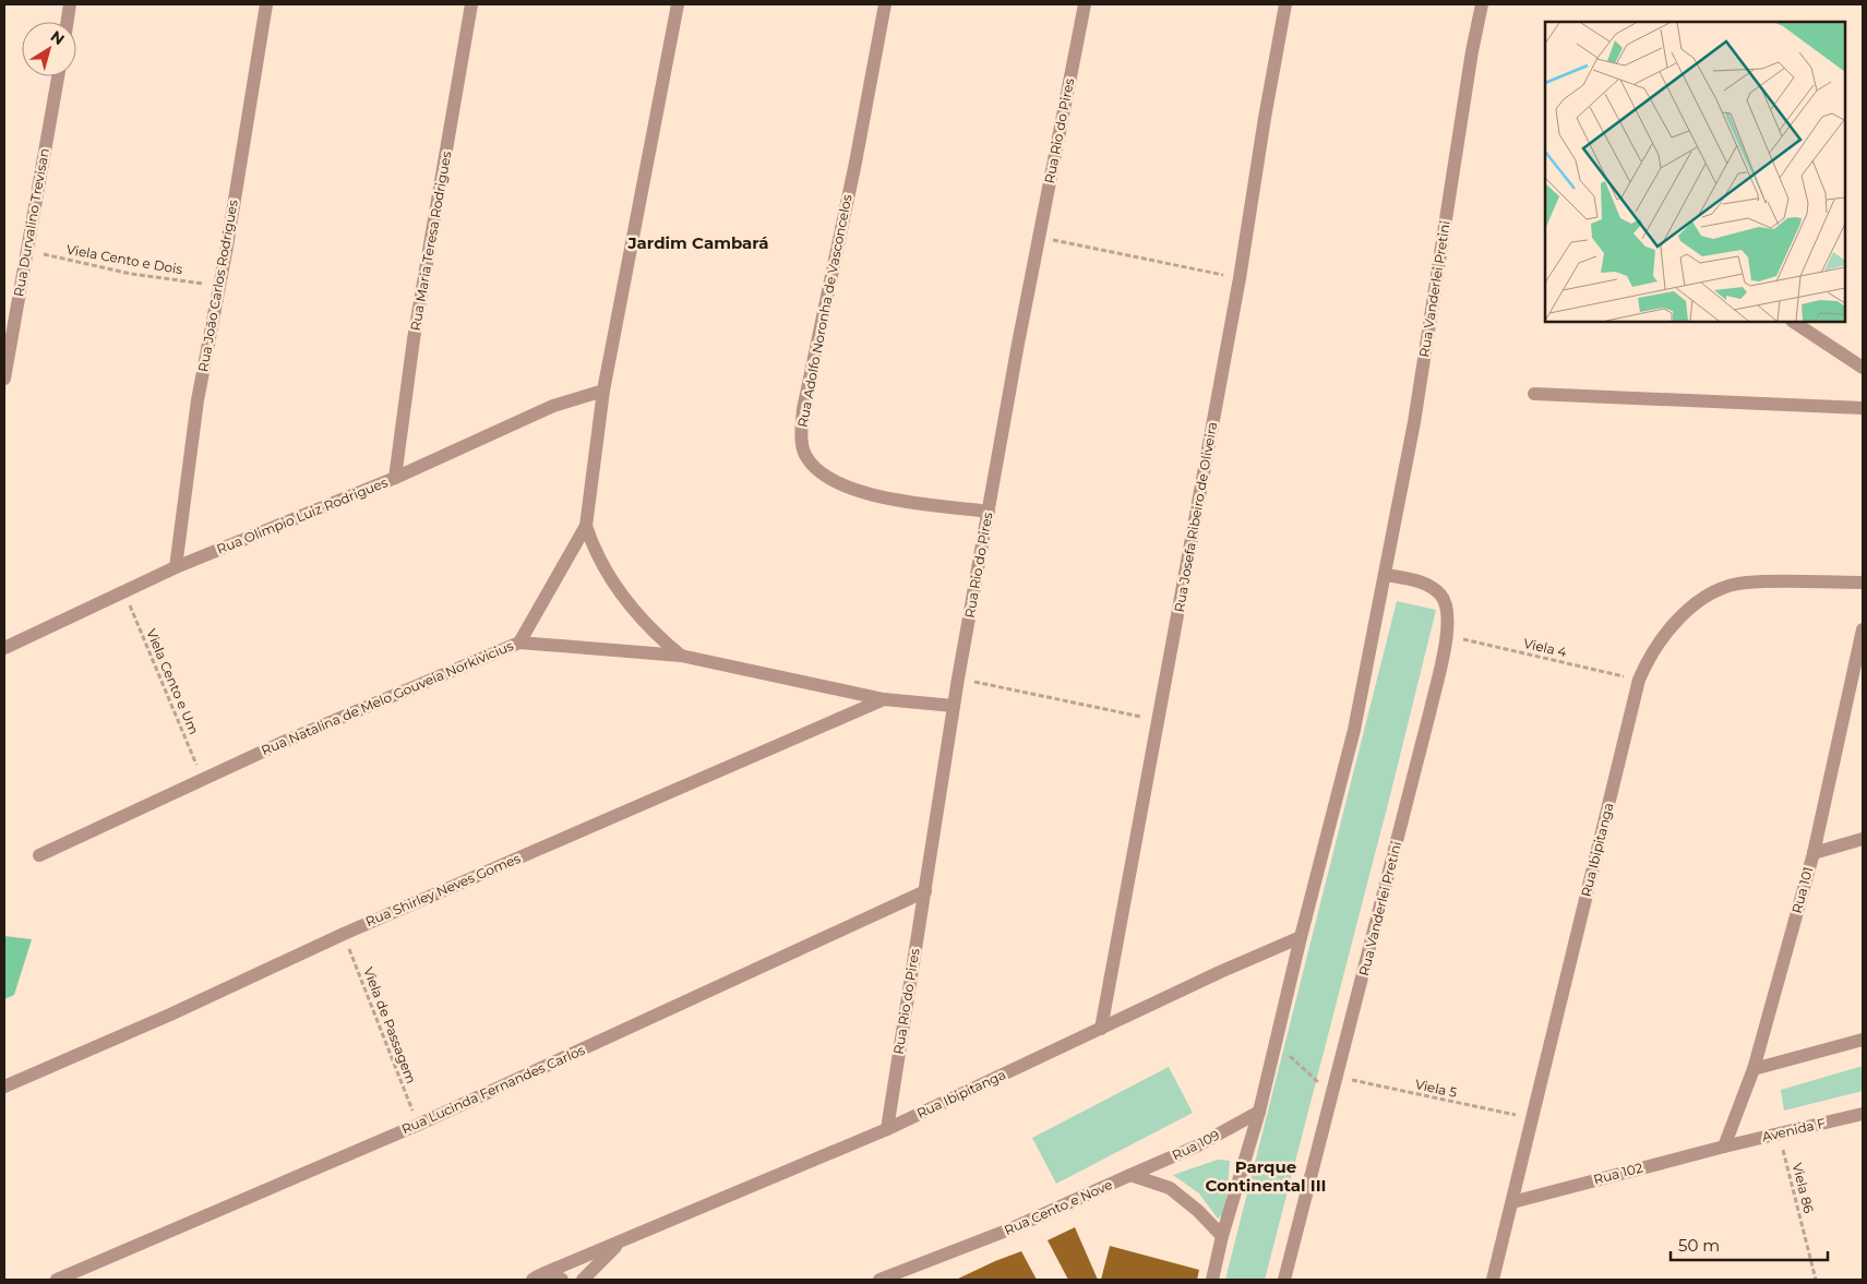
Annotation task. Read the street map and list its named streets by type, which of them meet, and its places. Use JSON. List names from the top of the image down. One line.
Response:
{"streets":{"street":["Rua Rio do Pires","Rua Durvalino Trevisan","Rua Maria Teresa Rodrigues","Rua João Carlos Rodrigues","Rua Vanderlei Pretini","Rua Adolfo Noronha de Vasconcelos","Rua Olimpio Luiz Rodrigues","Rua Josefa Ribeiro de Oliveira","Rua Natalina de Melo Gouveia Norkivicius","Rua Ibipitanga","Rua Shirley Neves Gomes","Rua 101","Rua Lucinda Fernandes Carlos","Avenida F","Rua 109","Rua 102","Rua Cento e Nove"],"path":["Viela Cento e Dois","Viela 4","Viela Cento e Um","Viela de Passagem","Viela 5","Viela 86"]},"crossings":[["Rua Rio do Pires","Rua Adolfo Noronha de Vasconcelos"],["Rua Rio do Pires","Rua Ibipitanga"],["Rua Rio do Pires","Rua Lucinda Fernandes Carlos"],["Rua Durvalino Trevisan","Viela Cento e Dois"],["Rua Maria Teresa Rodrigues","Rua Olimpio Luiz Rodrigues"],["Viela Cento e Dois","Rua João Carlos Rodrigues"],["Rua João Carlos Rodrigues","Rua Olimpio Luiz Rodrigues"],["Rua Vanderlei Pretini","Viela 4"],["Rua Vanderlei Pretini","Rua Ibipitanga"],["Rua Vanderlei Pretini","Viela 5"],["Rua Vanderlei Pretini","Rua 109"],["Rua Olimpio Luiz Rodrigues","Viela Cento e Um"],["Rua Olimpio Luiz Rodrigues","Rua Natalina de Melo Gouveia Norkivicius"],["Rua Josefa Ribeiro de Oliveira","Rua Ibipitanga"],["Viela 4","Rua Ibipitanga"],["Viela Cento e Um","Rua Natalina de Melo Gouveia Norkivicius"],["Rua Ibipitanga","Viela 5"],["Rua Ibipitanga","Rua 102"],["Rua Shirley Neves Gomes","Viela de Passagem"],["Rua 101","Avenida F"],["Rua 101","Rua 102"],["Viela de Passagem","Rua Lucinda Fernandes Carlos"],["Avenida F","Rua 102"],["Avenida F","Viela 86"],["Rua 109","Rua Cento e Nove"]],"districts":["Jardim Cambará","Parque Continental III"],"scale_bar":"50 m","north":"top right"}
